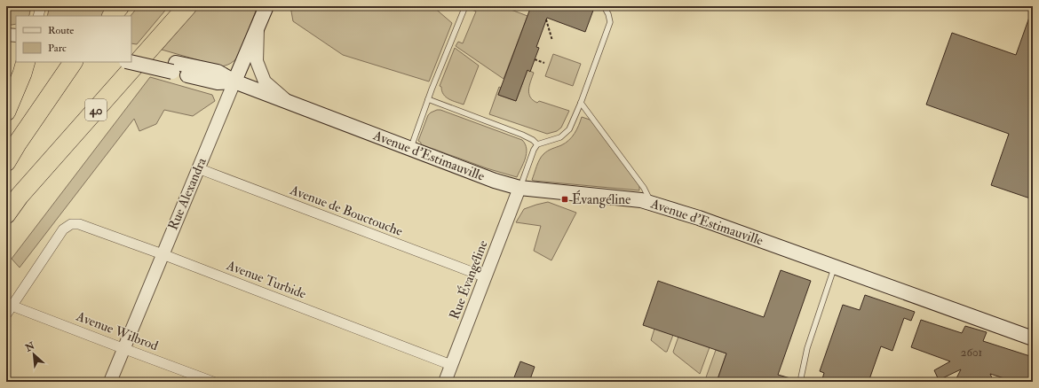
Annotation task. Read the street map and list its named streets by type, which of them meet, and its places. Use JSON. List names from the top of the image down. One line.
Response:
{"streets":{"highway":["40"],"main road":["Avenue d'Estimauville","Rue Alexandra"],"street":["Avenue de Bouctouche","Avenue Turbide","Rue Évangéline","Avenue Wilbrod"]},"crossings":[["Avenue d'Estimauville","Rue Alexandra"],["Avenue d'Estimauville","Rue Évangéline"],["Rue Alexandra","Avenue de Bouctouche"],["Rue Alexandra","Avenue Turbide"],["Rue Alexandra","Avenue Wilbrod"],["Avenue de Bouctouche","Rue Évangéline"],["Avenue Turbide","Rue Évangéline"],["Avenue Turbide","Avenue Wilbrod"]],"places":{"transit":["Évangéline"]},"house_numbers":["2601"],"legend":["Route","Parc"],"north":"top left"}
